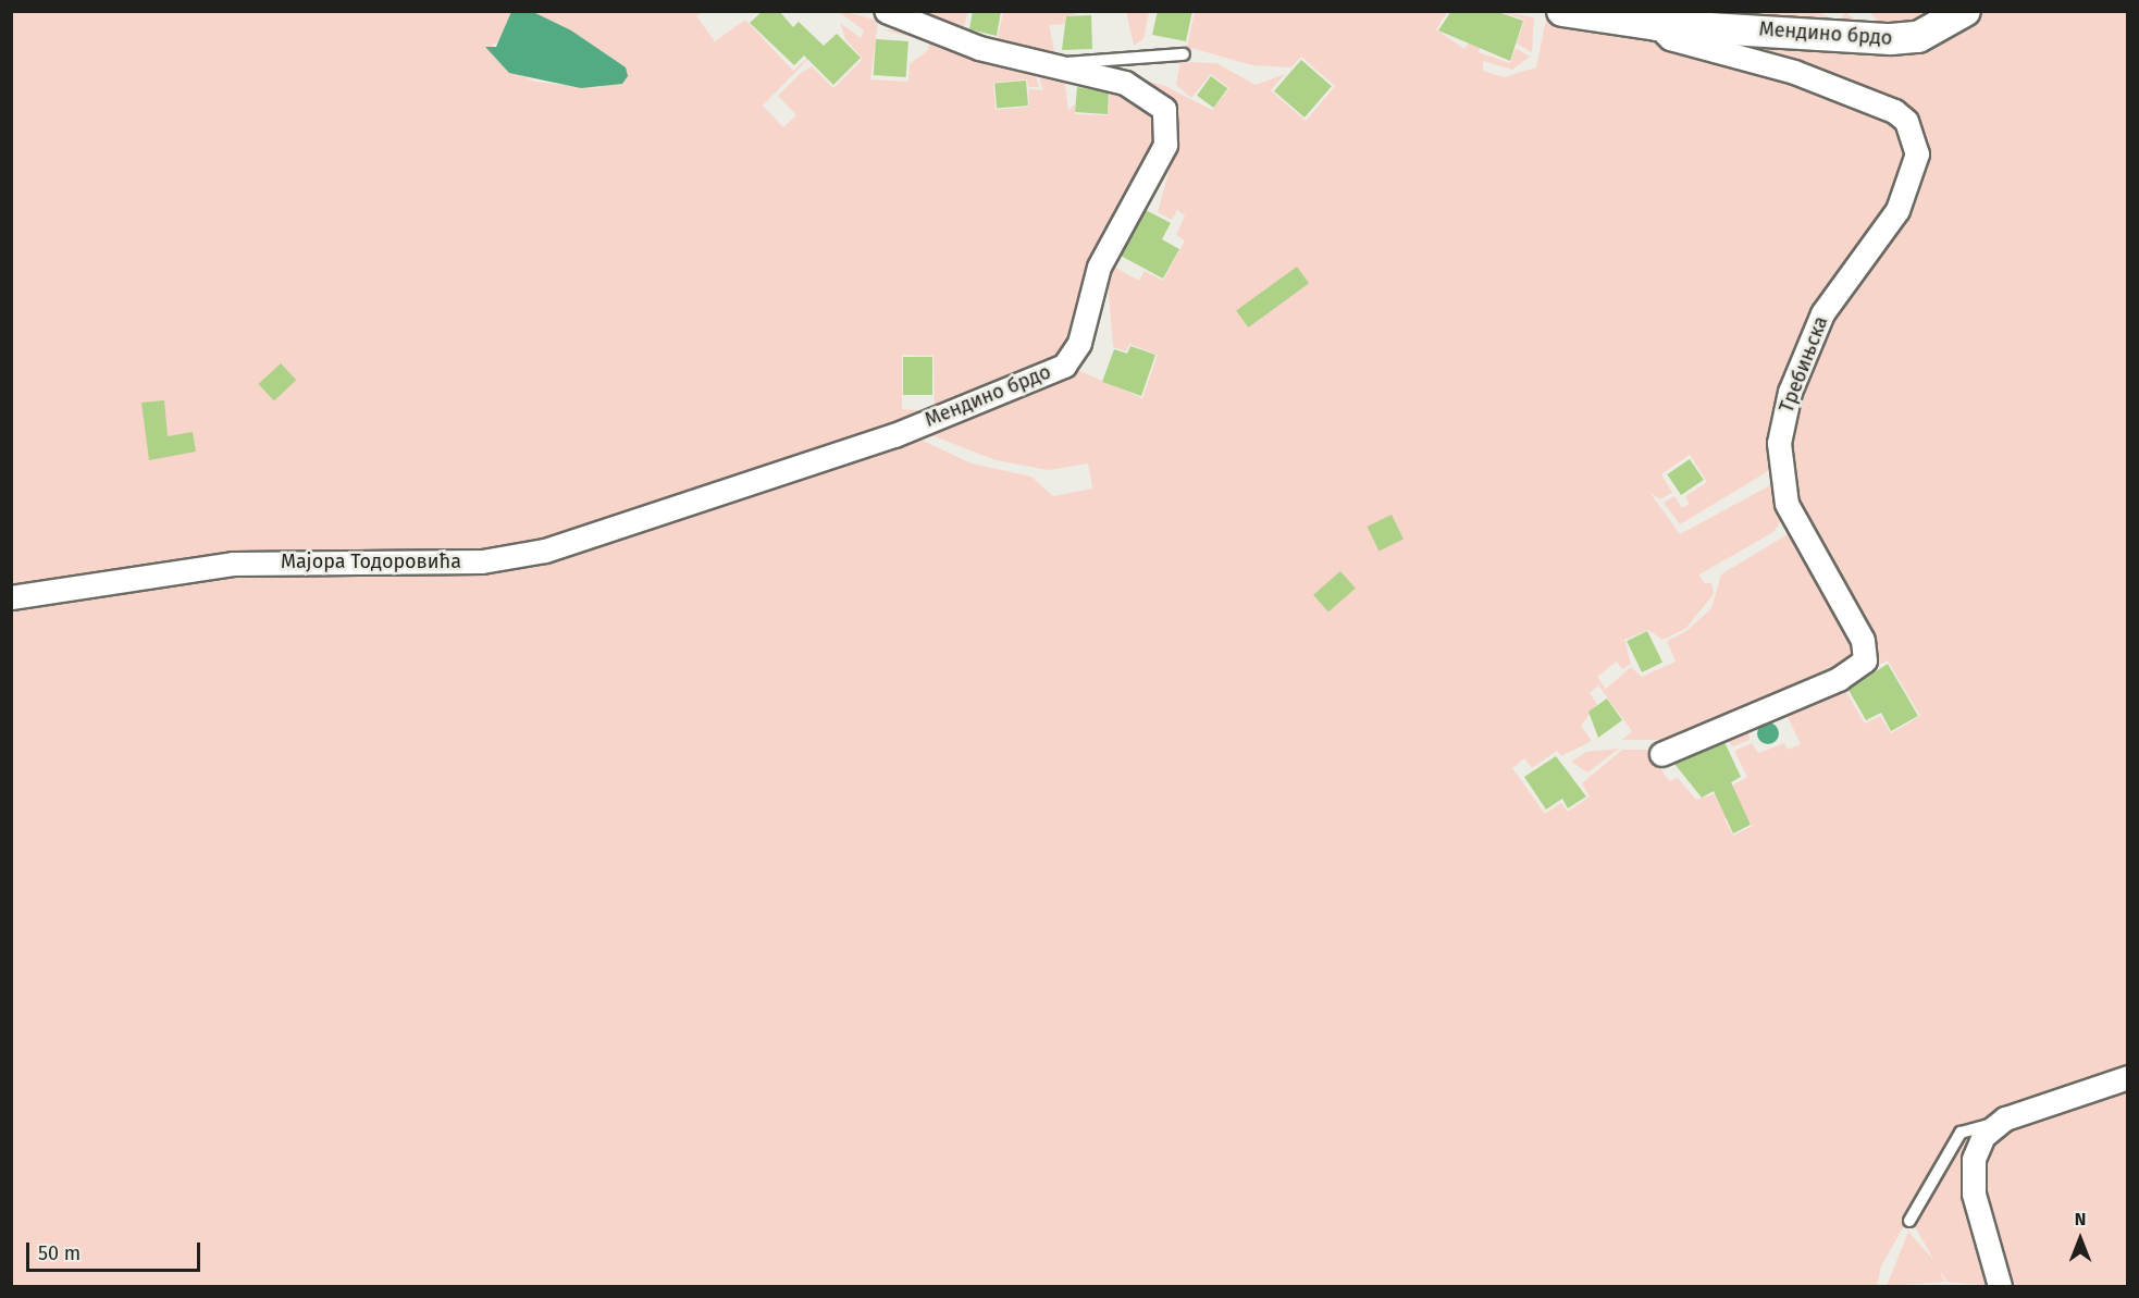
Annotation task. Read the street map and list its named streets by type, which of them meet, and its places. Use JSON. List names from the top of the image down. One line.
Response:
{"streets":{"street":["Мендино брдо","Требињска","Мајора Тодоровића"]},"crossings":[["Мендино брдо","Требињска"],["Мендино брдо","Мајора Тодоровића"]],"scale_bar":"50 m","north":"top"}
